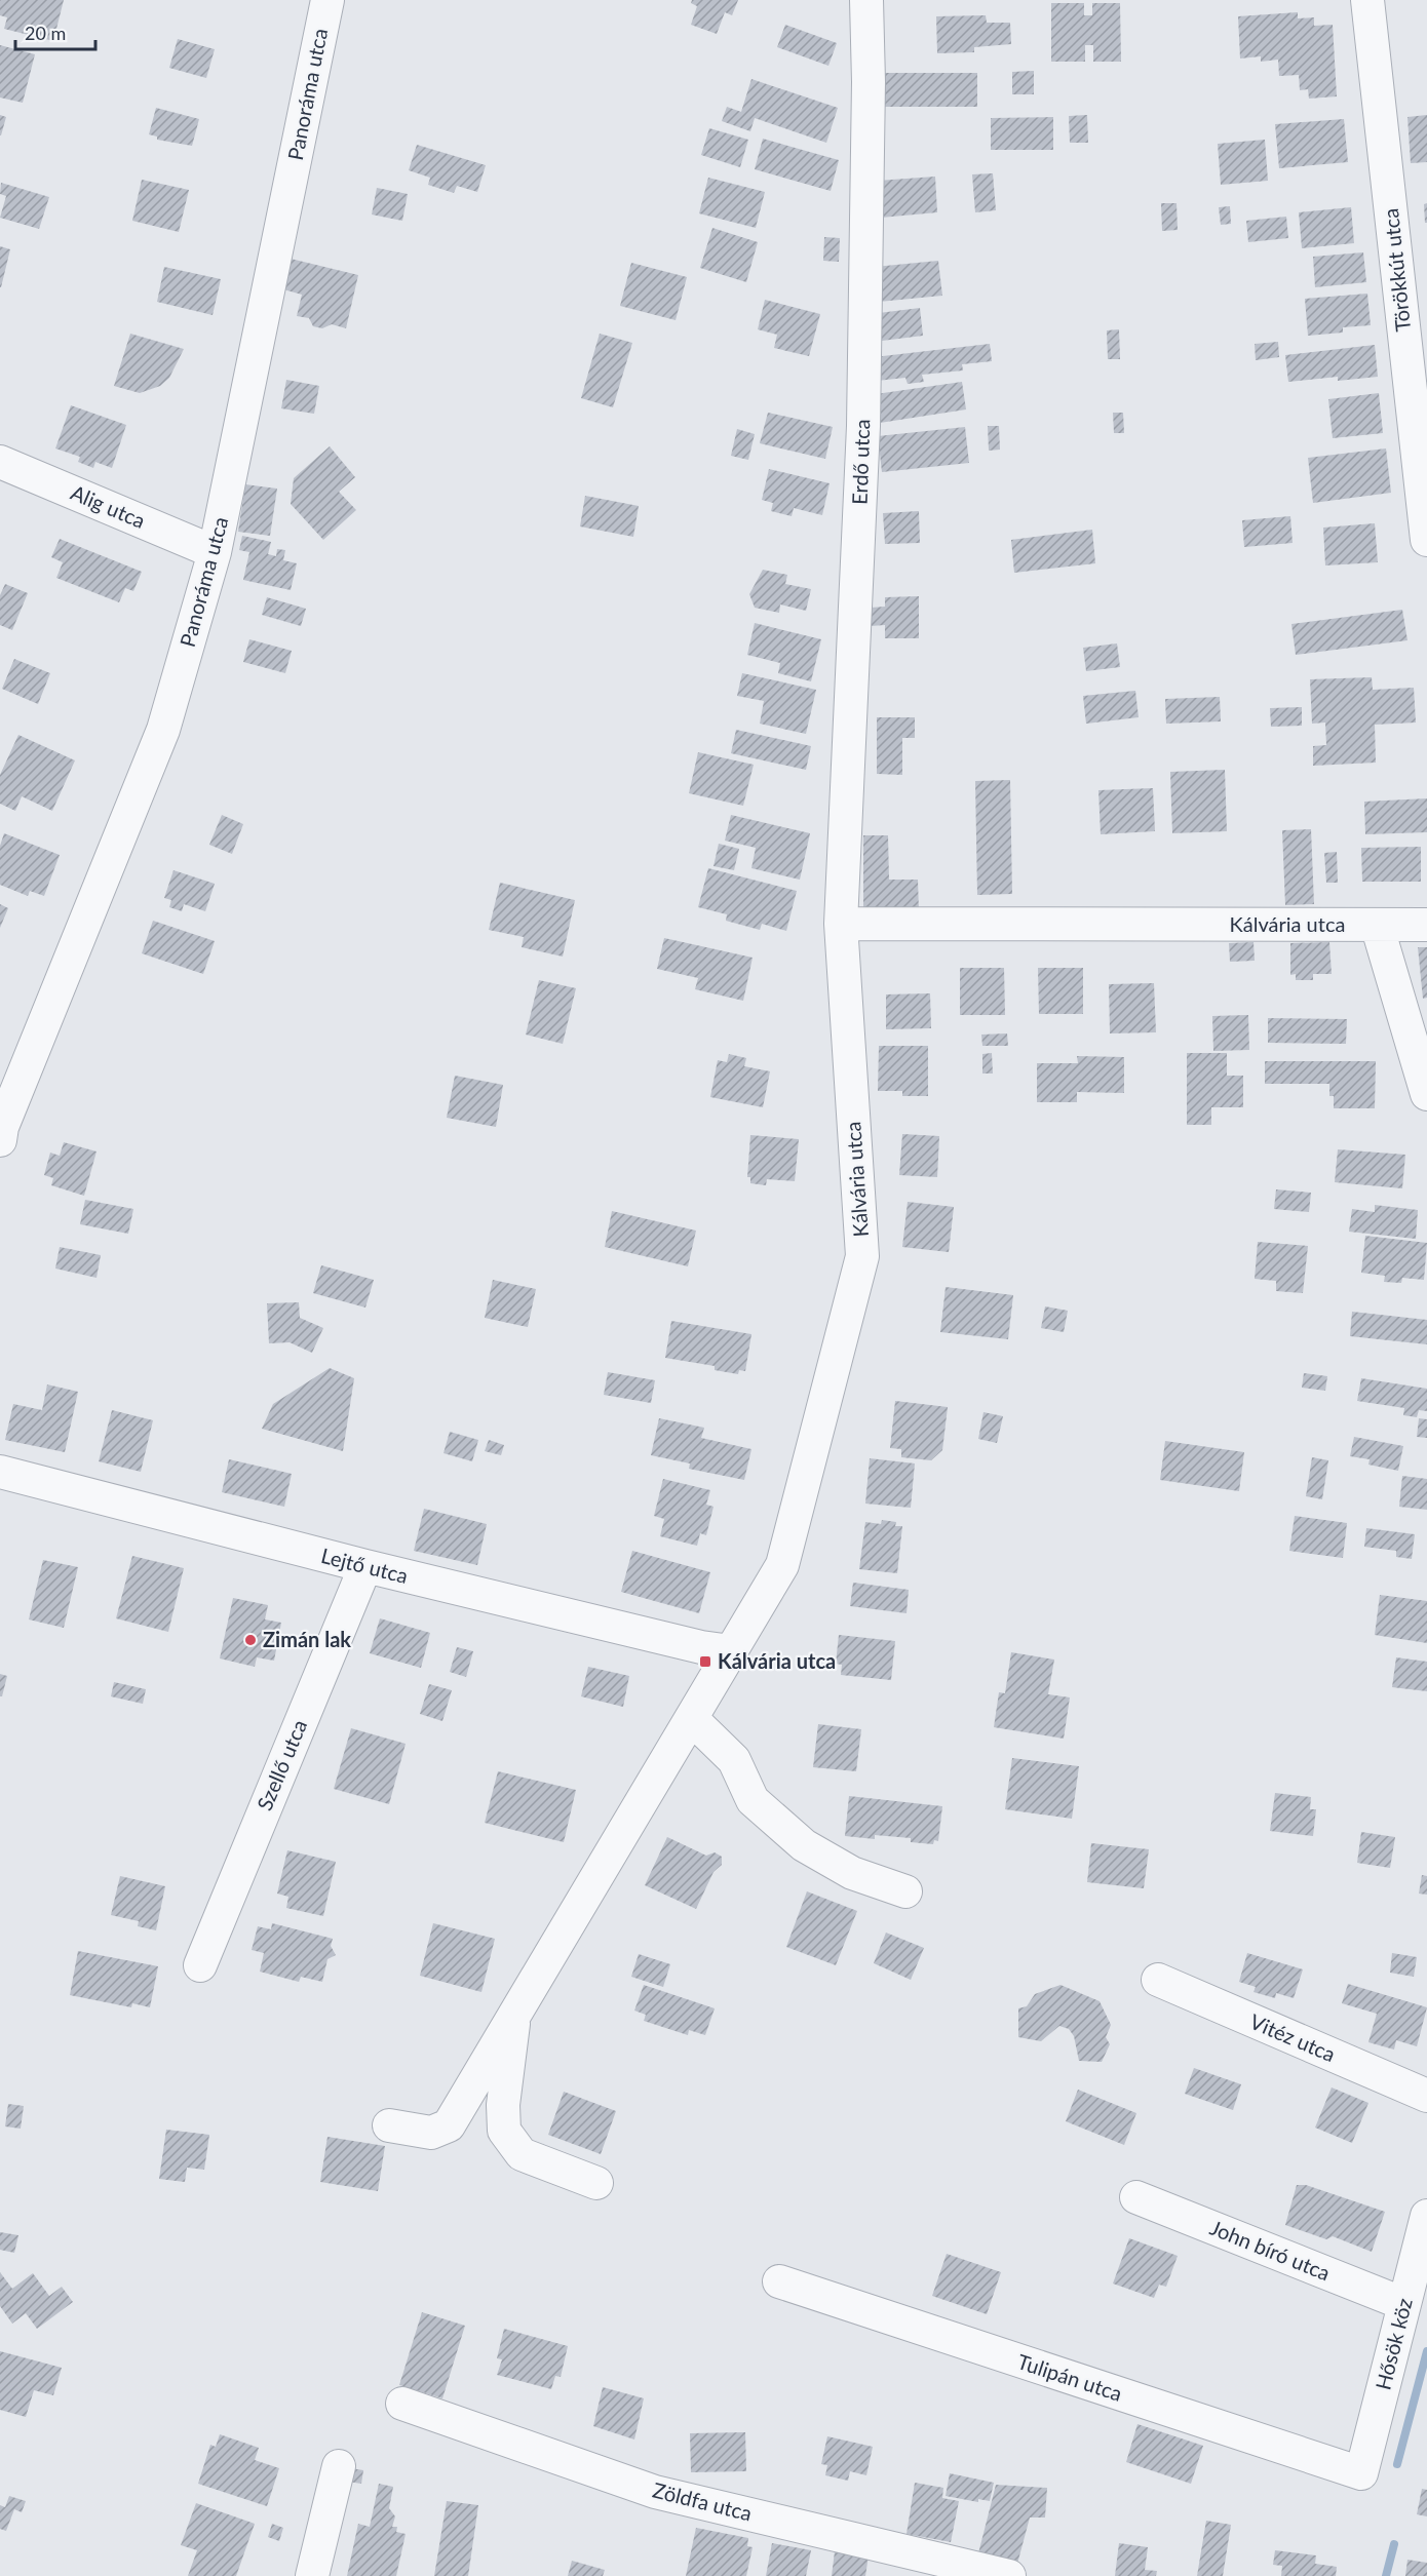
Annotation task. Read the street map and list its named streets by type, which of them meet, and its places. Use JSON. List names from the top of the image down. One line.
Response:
{"streets":{"street":["Panoráma utca","Törökkút utca","Erdő utca","Alig utca","Kálvária utca","Lejtő utca","Szellő utca","Vitéz utca","John bíró utca","Hősök köz","Tulipán utca","Zöldfa utca"]},"crossings":[["Panoráma utca","Alig utca"],["Erdő utca","Kálvária utca"],["Kálvária utca","Lejtő utca"],["Lejtő utca","Szellő utca"],["John bíró utca","Hősök köz"],["Hősök köz","Tulipán utca"]],"places":{"other":["Zimán lak"],"transit":["Kálvária utca"]},"scale_bar":"20 m"}
